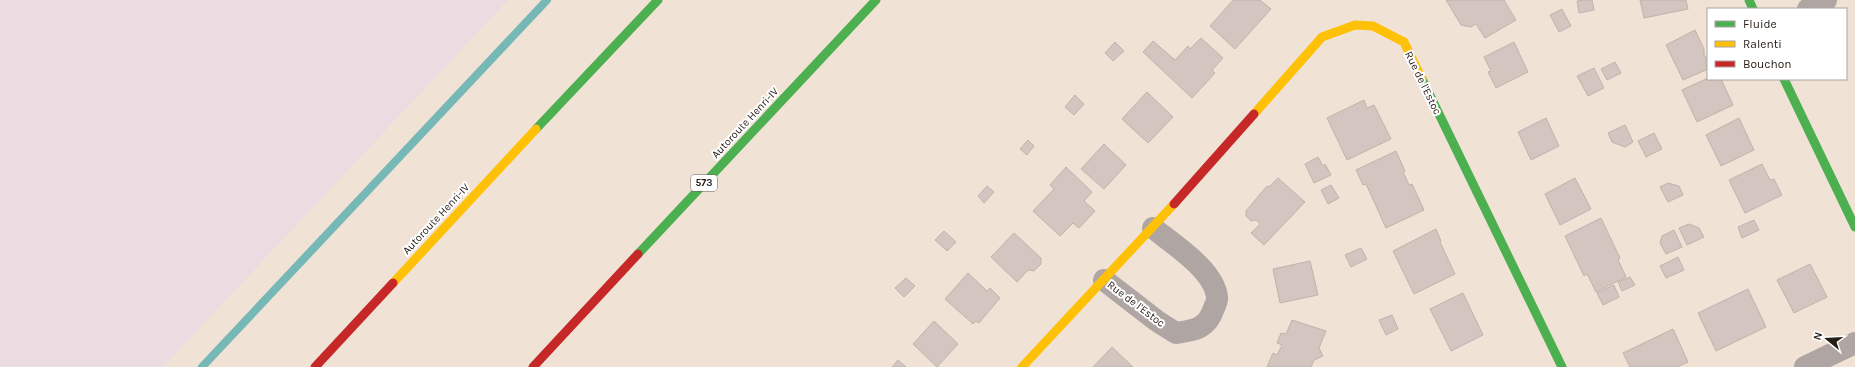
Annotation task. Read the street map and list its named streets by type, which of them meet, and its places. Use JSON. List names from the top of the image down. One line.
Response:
{"streets":{"main road":["Rue de l'Estoc","Autoroute Henri-IV","573"]},"legend":["Fluide","Ralenti","Bouchon"],"north":"left"}
